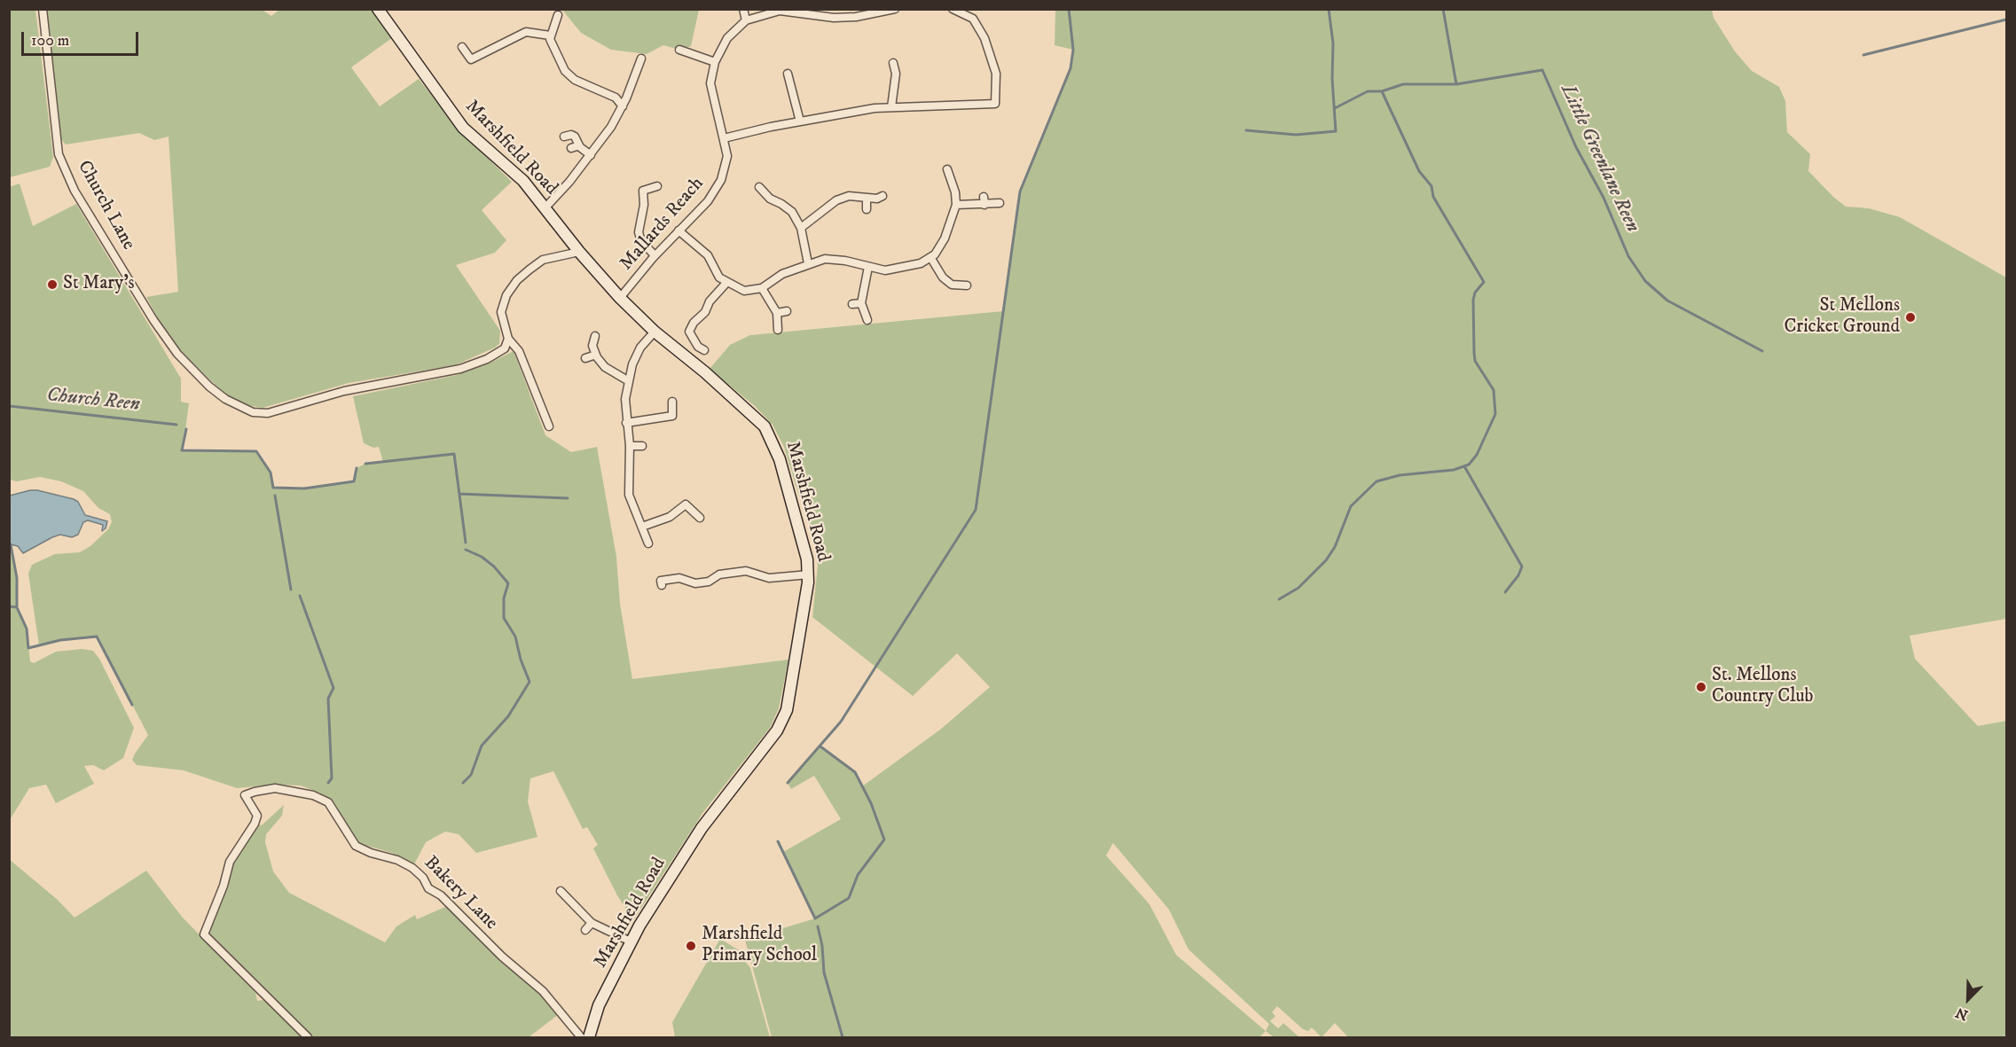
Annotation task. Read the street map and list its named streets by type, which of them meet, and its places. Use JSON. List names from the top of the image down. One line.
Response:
{"streets":{"street":["Marshfield Road","Church Lane","Mallards Reach","Bakery Lane"]},"crossings":[["Marshfield Road","Mallards Reach"]],"water":["Little Greenlane Reen","Church Reen"],"places":["St Mary's","St Mellons Cricket Ground","St. Mellons Country Club","Marshfield Primary School"],"scale_bar":"100 m","north":"bottom left"}
